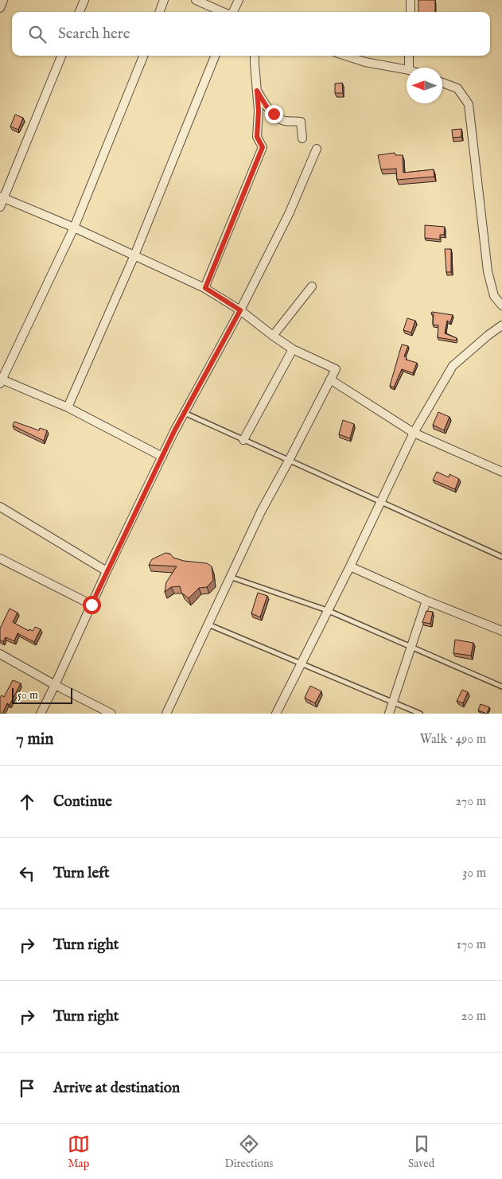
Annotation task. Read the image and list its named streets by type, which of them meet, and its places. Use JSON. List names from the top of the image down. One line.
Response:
{"scale_bar":"50 m","north":"left","page":{"search":"Search here","scale":"50 m","heading":["7 min","Walk · 490 m"],"list":[["Continue","270 m"],["Turn left","30 m"],["Turn right","170 m"],["Turn right","20 m"],"Arrive at destination"],"nav":["Map","Directions","Saved"]}}
